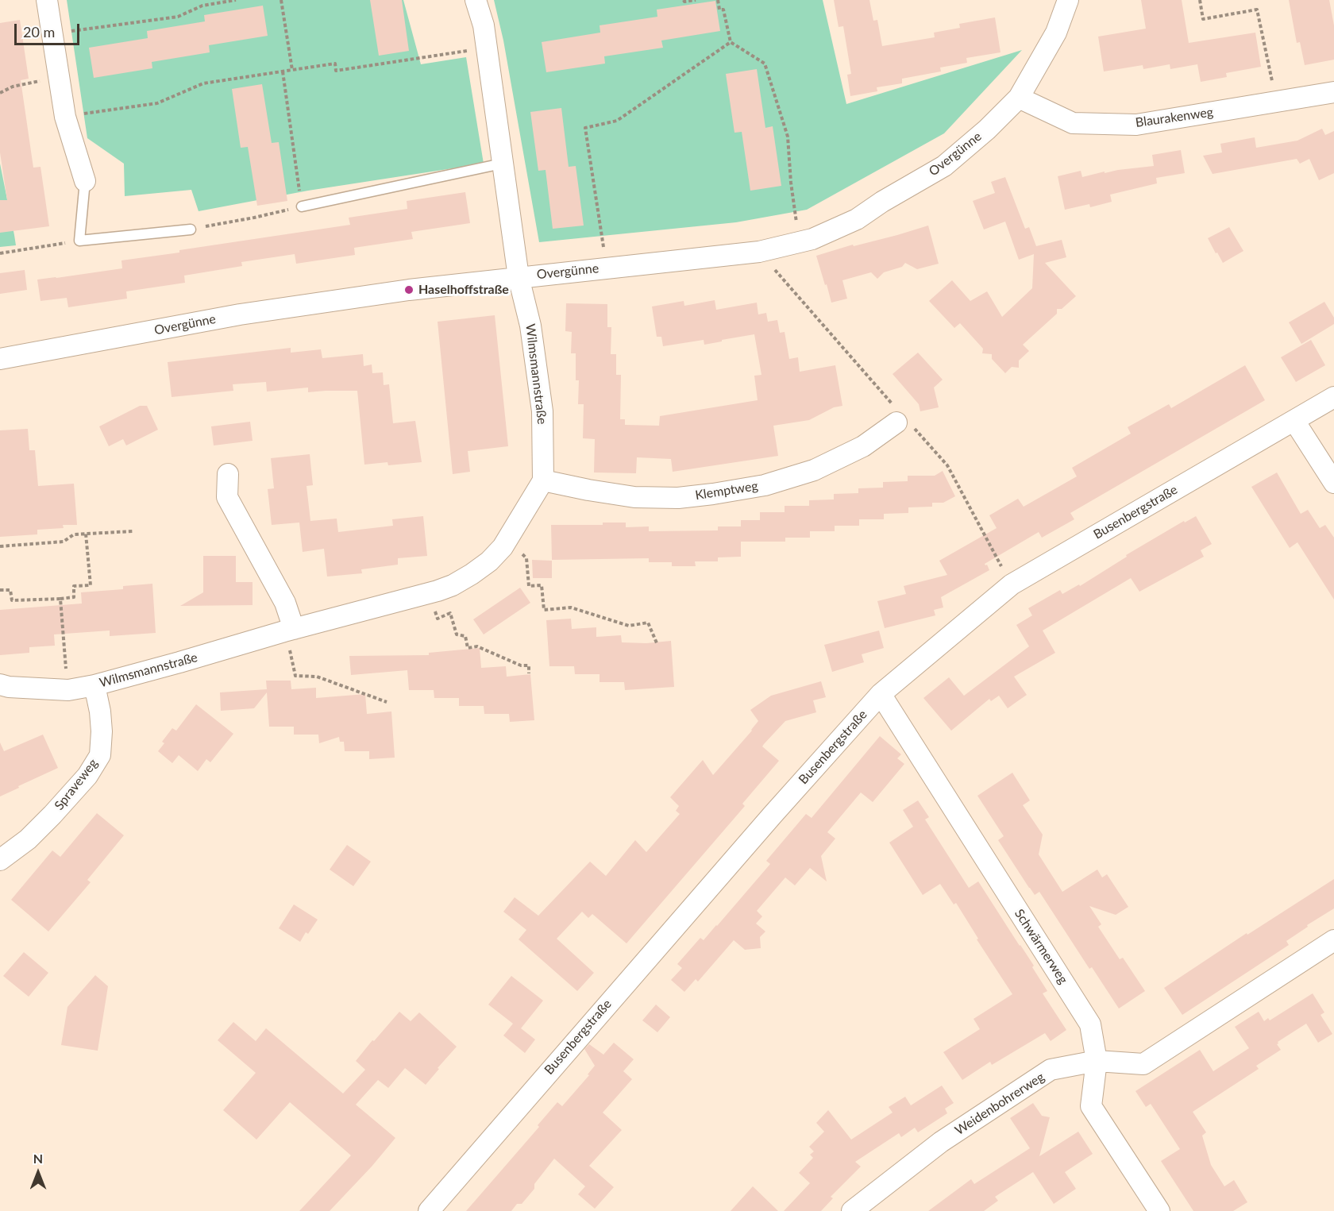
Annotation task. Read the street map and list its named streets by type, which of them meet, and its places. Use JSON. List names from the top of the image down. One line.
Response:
{"streets":{"street":["Blaurakenweg","Overgünne","Wilmsmannstraße","Klemptweg","Busenbergstraße","Spraveweg","Schwärmerweg","Weidenbohrerweg"]},"crossings":[["Blaurakenweg","Overgünne"],["Overgünne","Wilmsmannstraße"],["Wilmsmannstraße","Klemptweg"],["Wilmsmannstraße","Spraveweg"],["Busenbergstraße","Schwärmerweg"],["Schwärmerweg","Weidenbohrerweg"]],"places":["Haselhoffstraße"],"scale_bar":"20 m","north":"top"}
